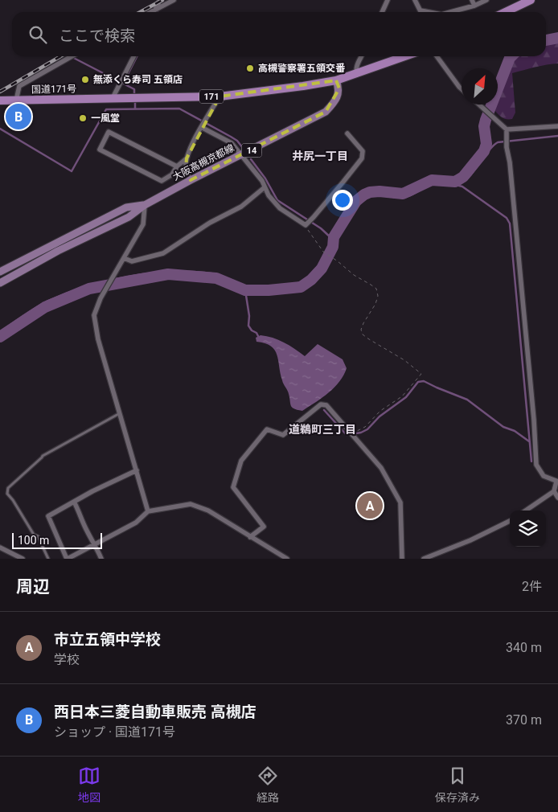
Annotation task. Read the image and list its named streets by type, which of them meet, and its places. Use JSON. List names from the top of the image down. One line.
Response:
{"streets":{"highway":["国道171号","171"],"main road":["14","大阪高槻京都線"]},"crossings":[["国道171号","大阪高槻京都線"]],"districts":["井尻一丁目","道鵜町三丁目"],"places":["高槻警察署五領交番","無添くら寿司 五領店","一風堂"],"scale_bar":"100 m","north":"top right","page":{"search":"ここで検索","pins":["B","A"],"scale":"100 m","heading":["周辺","2件"],"list":[{"mark":"A","name":"市立五領中学校","note":"学校","value":"340 m"},{"mark":"B","name":"西日本三菱自動車販売 高槻店","note":"ショップ · 国道171号","value":"370 m"}],"nav":["地図","経路","保存済み"]}}
